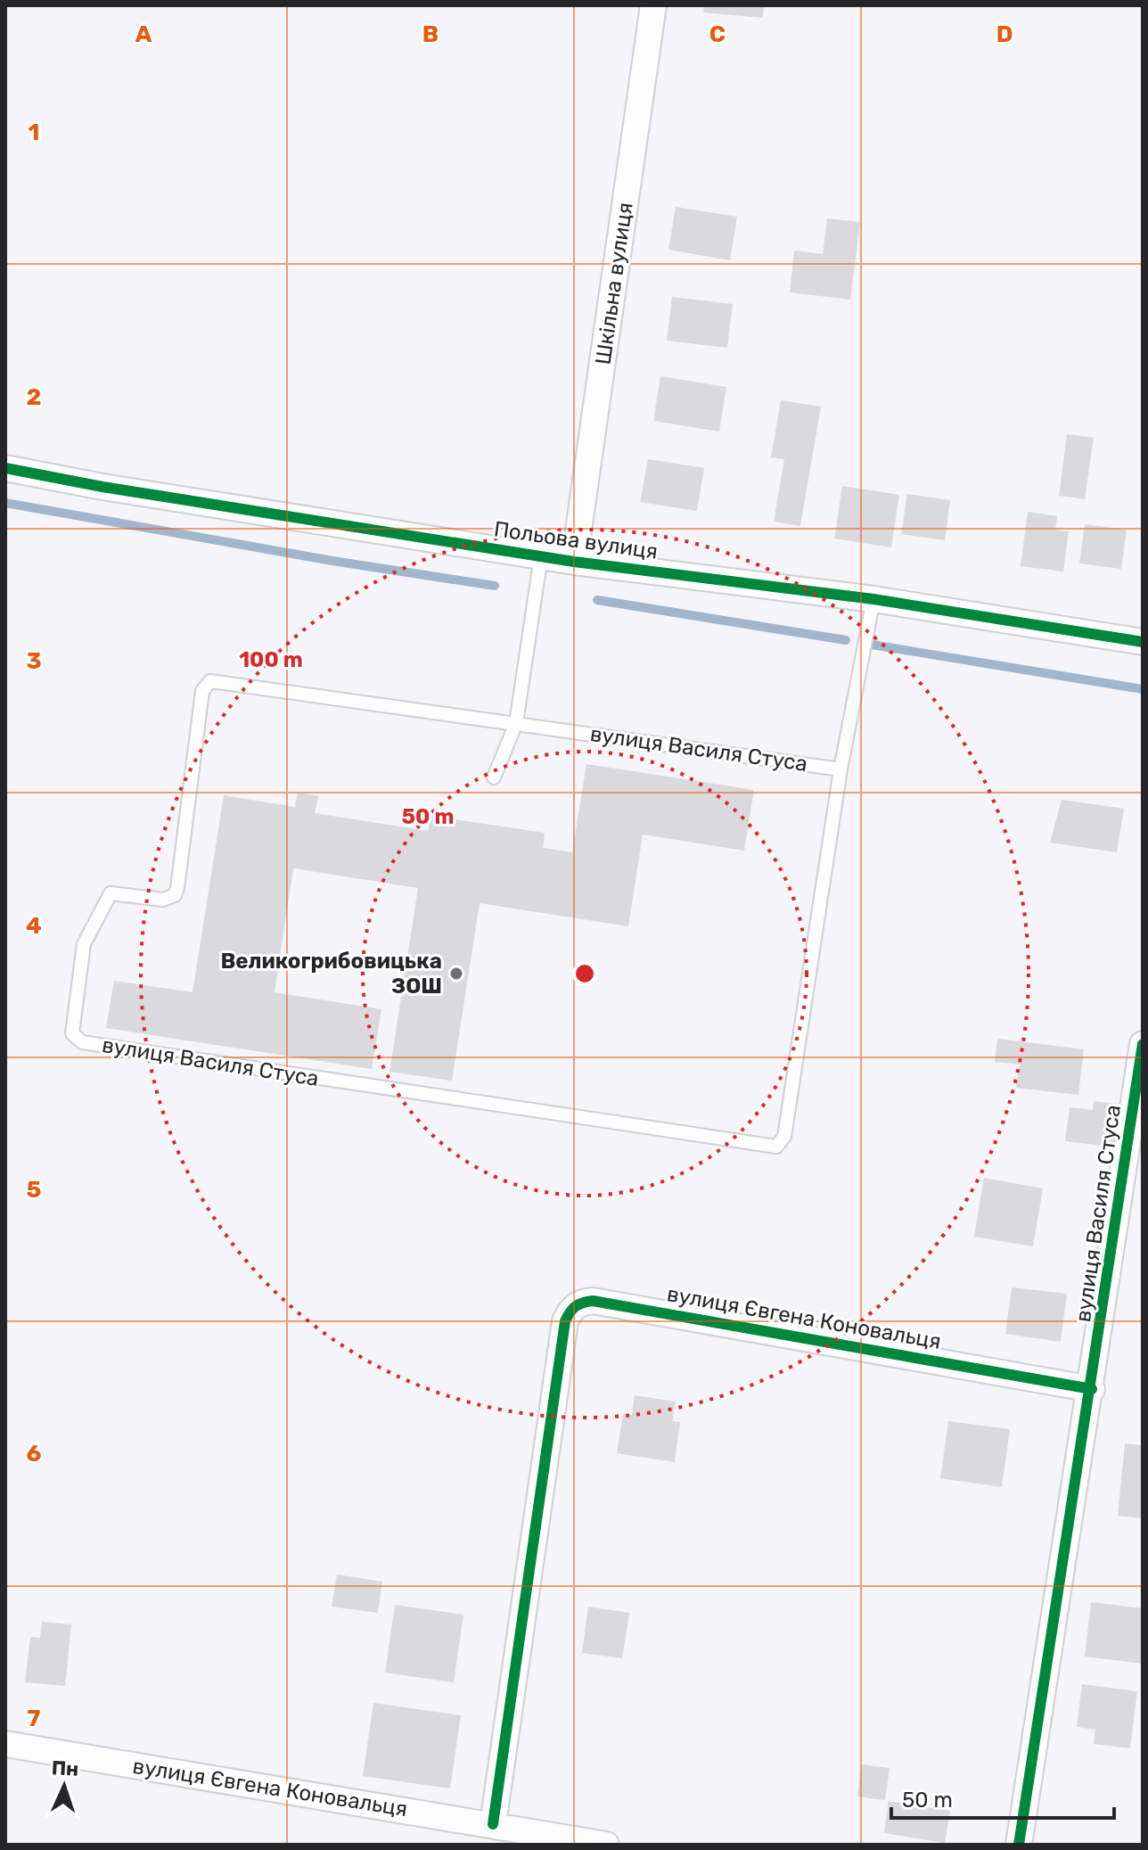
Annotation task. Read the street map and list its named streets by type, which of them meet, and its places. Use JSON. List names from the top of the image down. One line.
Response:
{"streets":{"street":["Шкільна вулиця","Польова вулиця","вулиця Василя Стуса","вулиця Євгена Коновальця"]},"crossings":[["Шкільна вулиця","Польова вулиця"],["Польова вулиця","вулиця Василя Стуса"],["вулиця Василя Стуса","вулиця Євгена Коновальця"]],"places":["Великогрибовицька ЗОШ"],"scale_bar":"50 m","north":"top","grid":{"columns":["A","B","C","D"],"rows":["1","2","3","4","5","6","7"]},"rings":["100 m","50 m"]}
